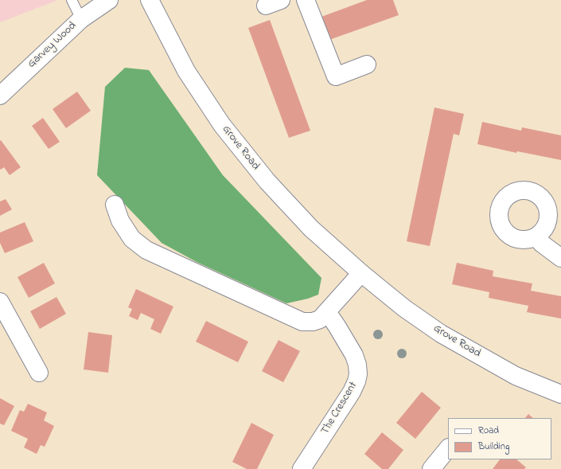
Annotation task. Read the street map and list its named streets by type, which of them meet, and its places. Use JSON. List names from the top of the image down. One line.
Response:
{"streets":{"street":["Garvey Wood","Grove Road","The Crescent"]},"legend":["Road","Building"]}
